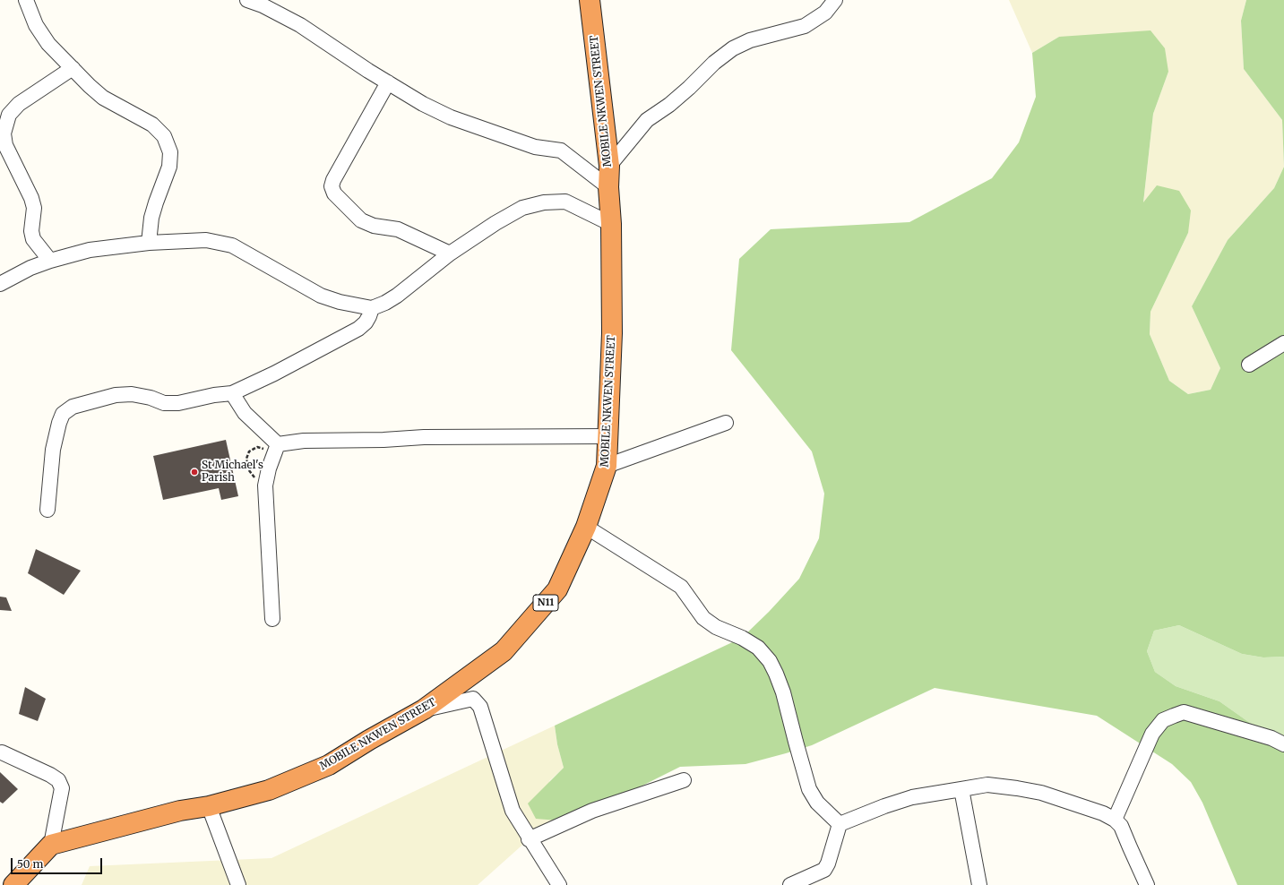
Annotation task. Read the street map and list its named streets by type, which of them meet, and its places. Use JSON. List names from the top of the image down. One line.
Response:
{"streets":{"highway":["MOBILE NKWEN STREET","N11"]},"places":["St Michael's Parish"],"scale_bar":"50 m"}
